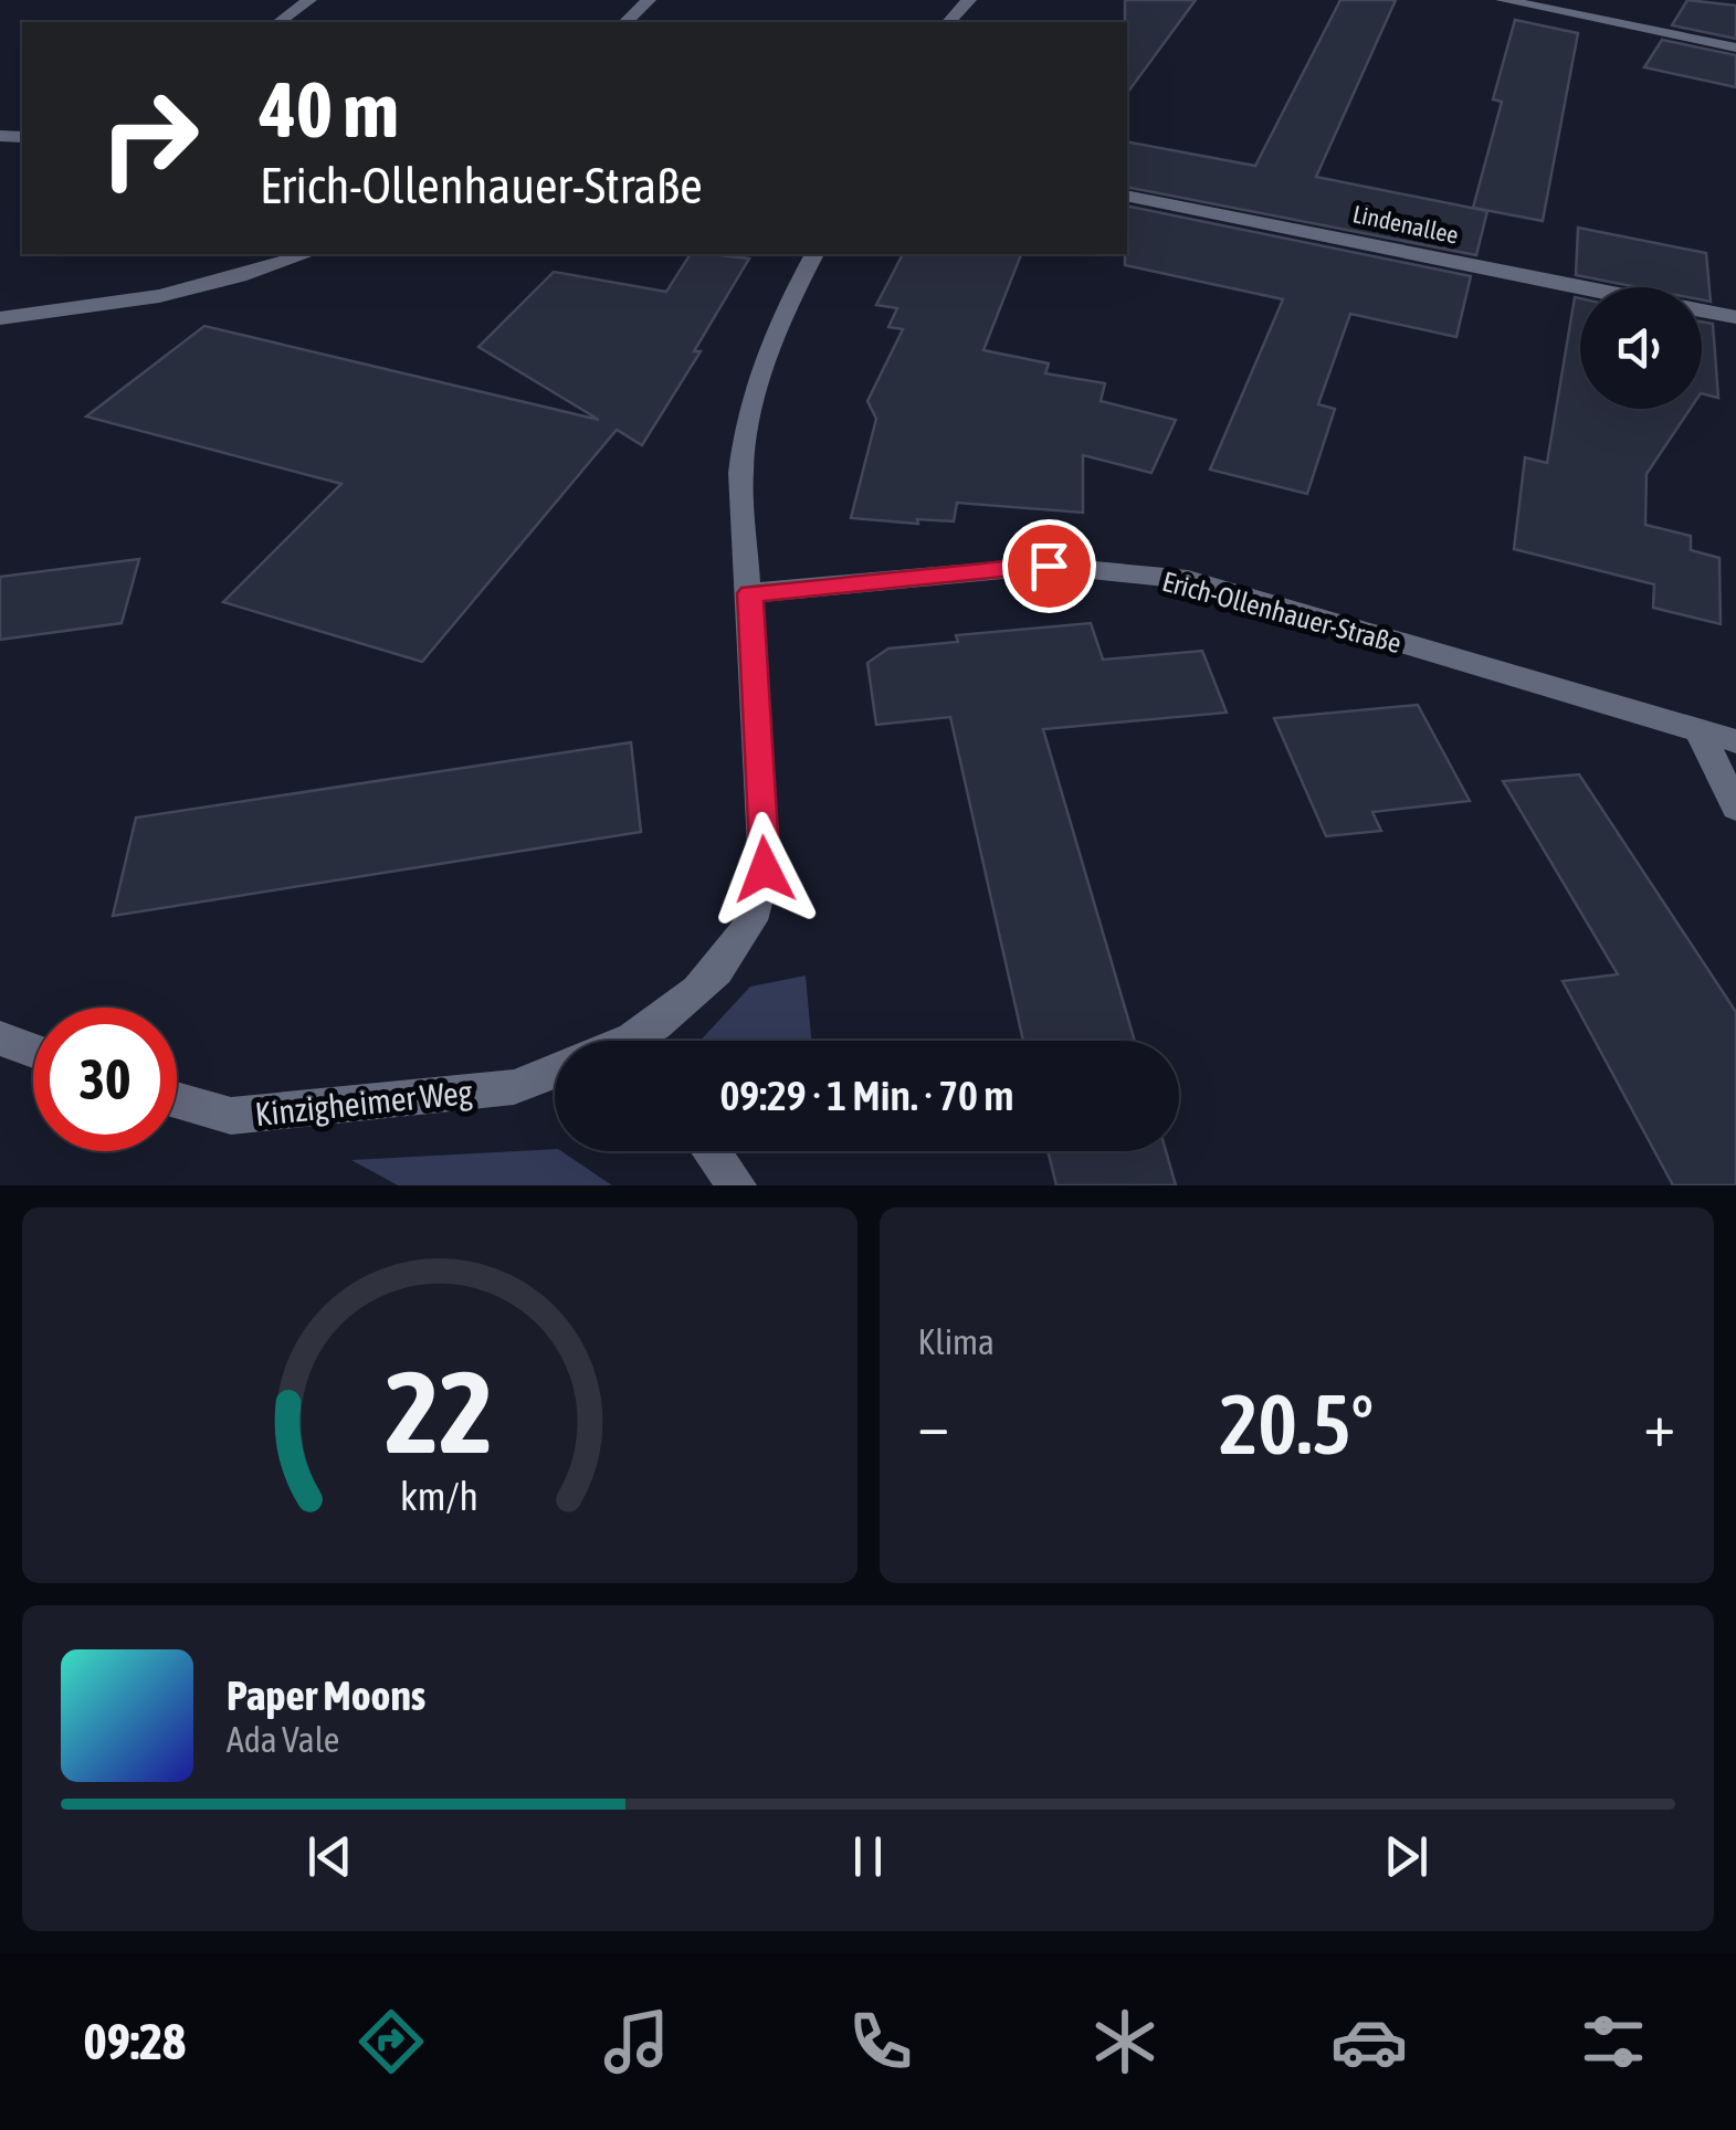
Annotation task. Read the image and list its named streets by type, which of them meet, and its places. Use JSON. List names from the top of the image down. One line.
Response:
{"streets":{"street":["Lindenallee","Erich-Ollenhauer-Straße","Kinzigheimer Weg"]},"page":{"turn":["40 m","Erich-Ollenhauer-Straße"],"limit":"30","trip":"09:29 · 1 Min. · 70 m","tile":"Klima","heat":["−","20.5°","+"],"song":["Paper Moons","Ada Vale"],"tabs":"09:28","gauge":["22","km/h"]}}
